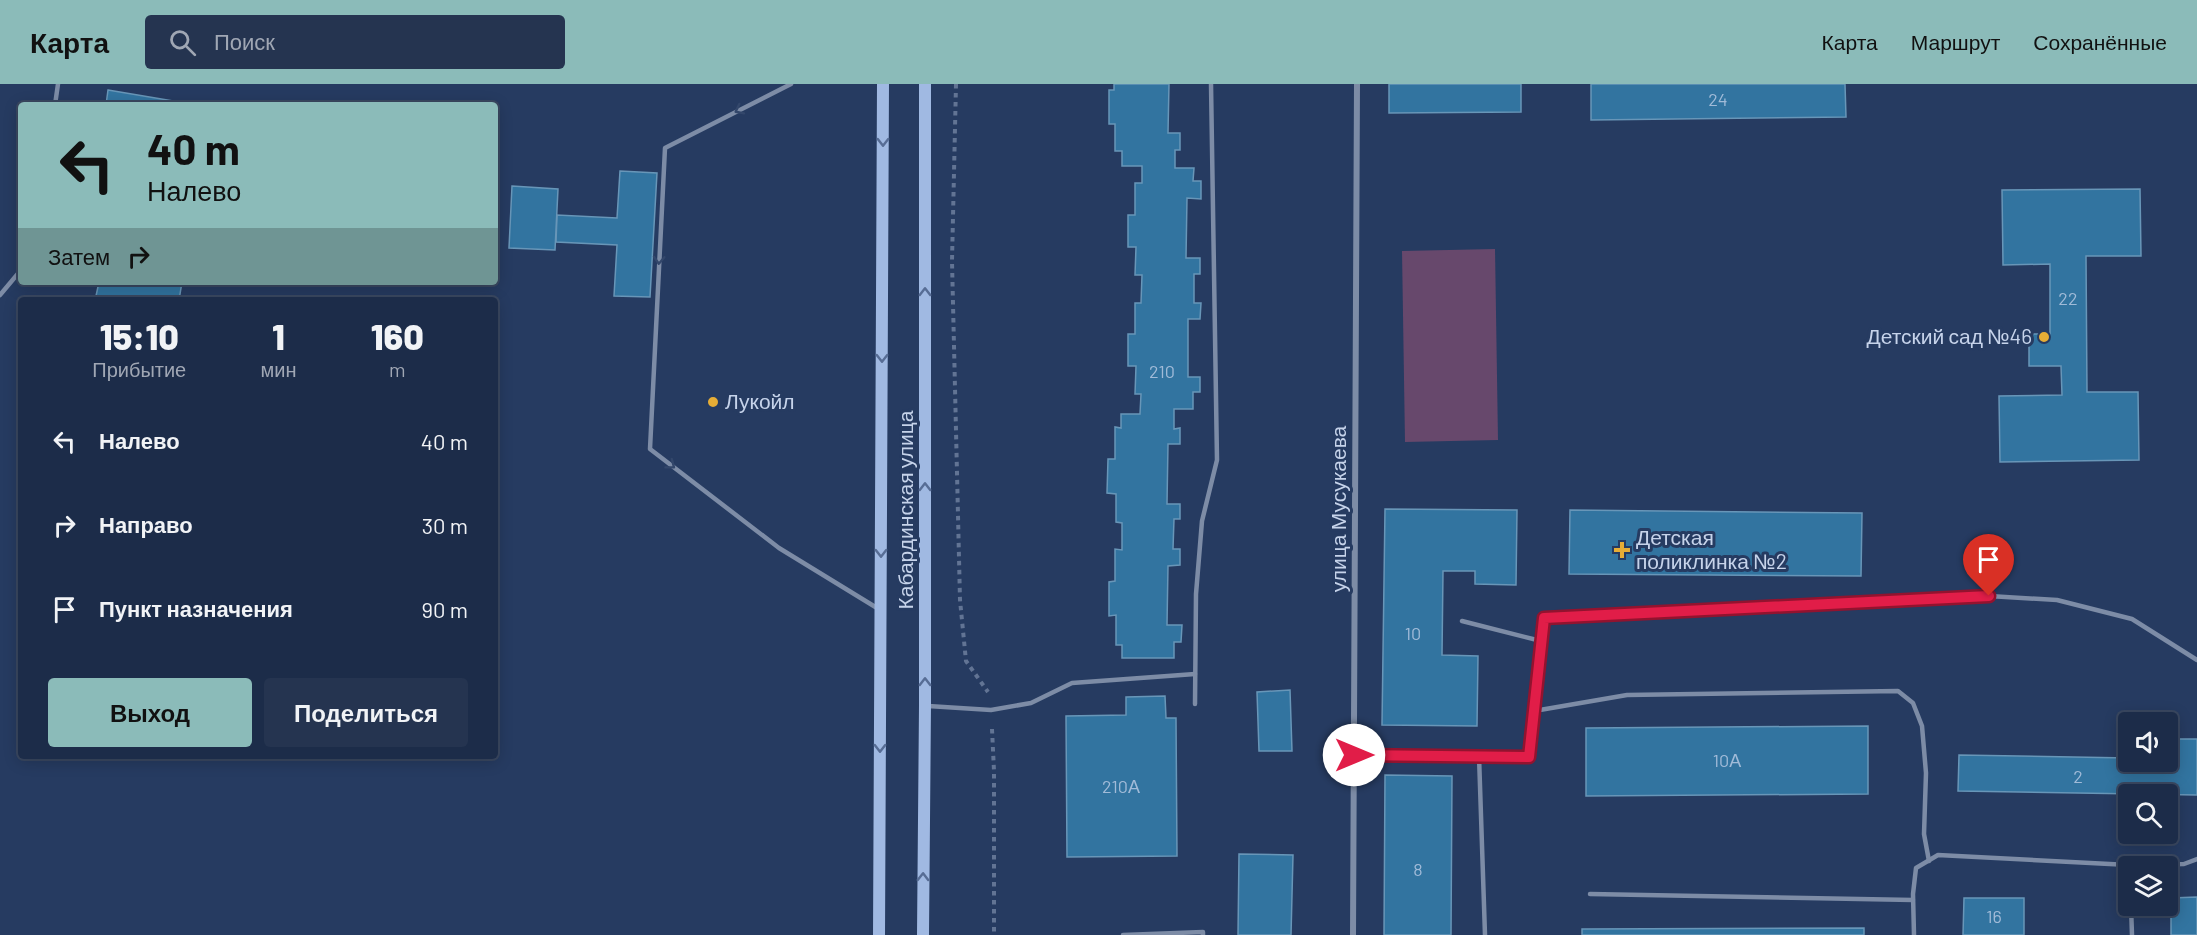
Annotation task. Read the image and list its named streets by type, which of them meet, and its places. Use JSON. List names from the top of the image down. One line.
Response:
{"streets":{"main road":["Кабардинская улица"],"street":["улица Мусукаева"]},"places":{"other":["Детский сад №46","Лукойл"],"health":["Детская поликлинка №2"]},"house_numbers":["24","22","210","10","10А","2","210А","8","16"],"page":{"header":"Карта","search":"Поиск","nav":["Карта","Маршрут","Сохранённые"],"turn":["40 m","Налево"],"then":"Затем","eta":["15:10","Прибытие","1","мин","160","m"],"list":[{"name":"Налево","value":"40 m"},{"name":"Направо","value":"30 m"},{"name":"Пункт назначения","value":"90 m"}],"buttons":["Выход","Поделиться"]}}
